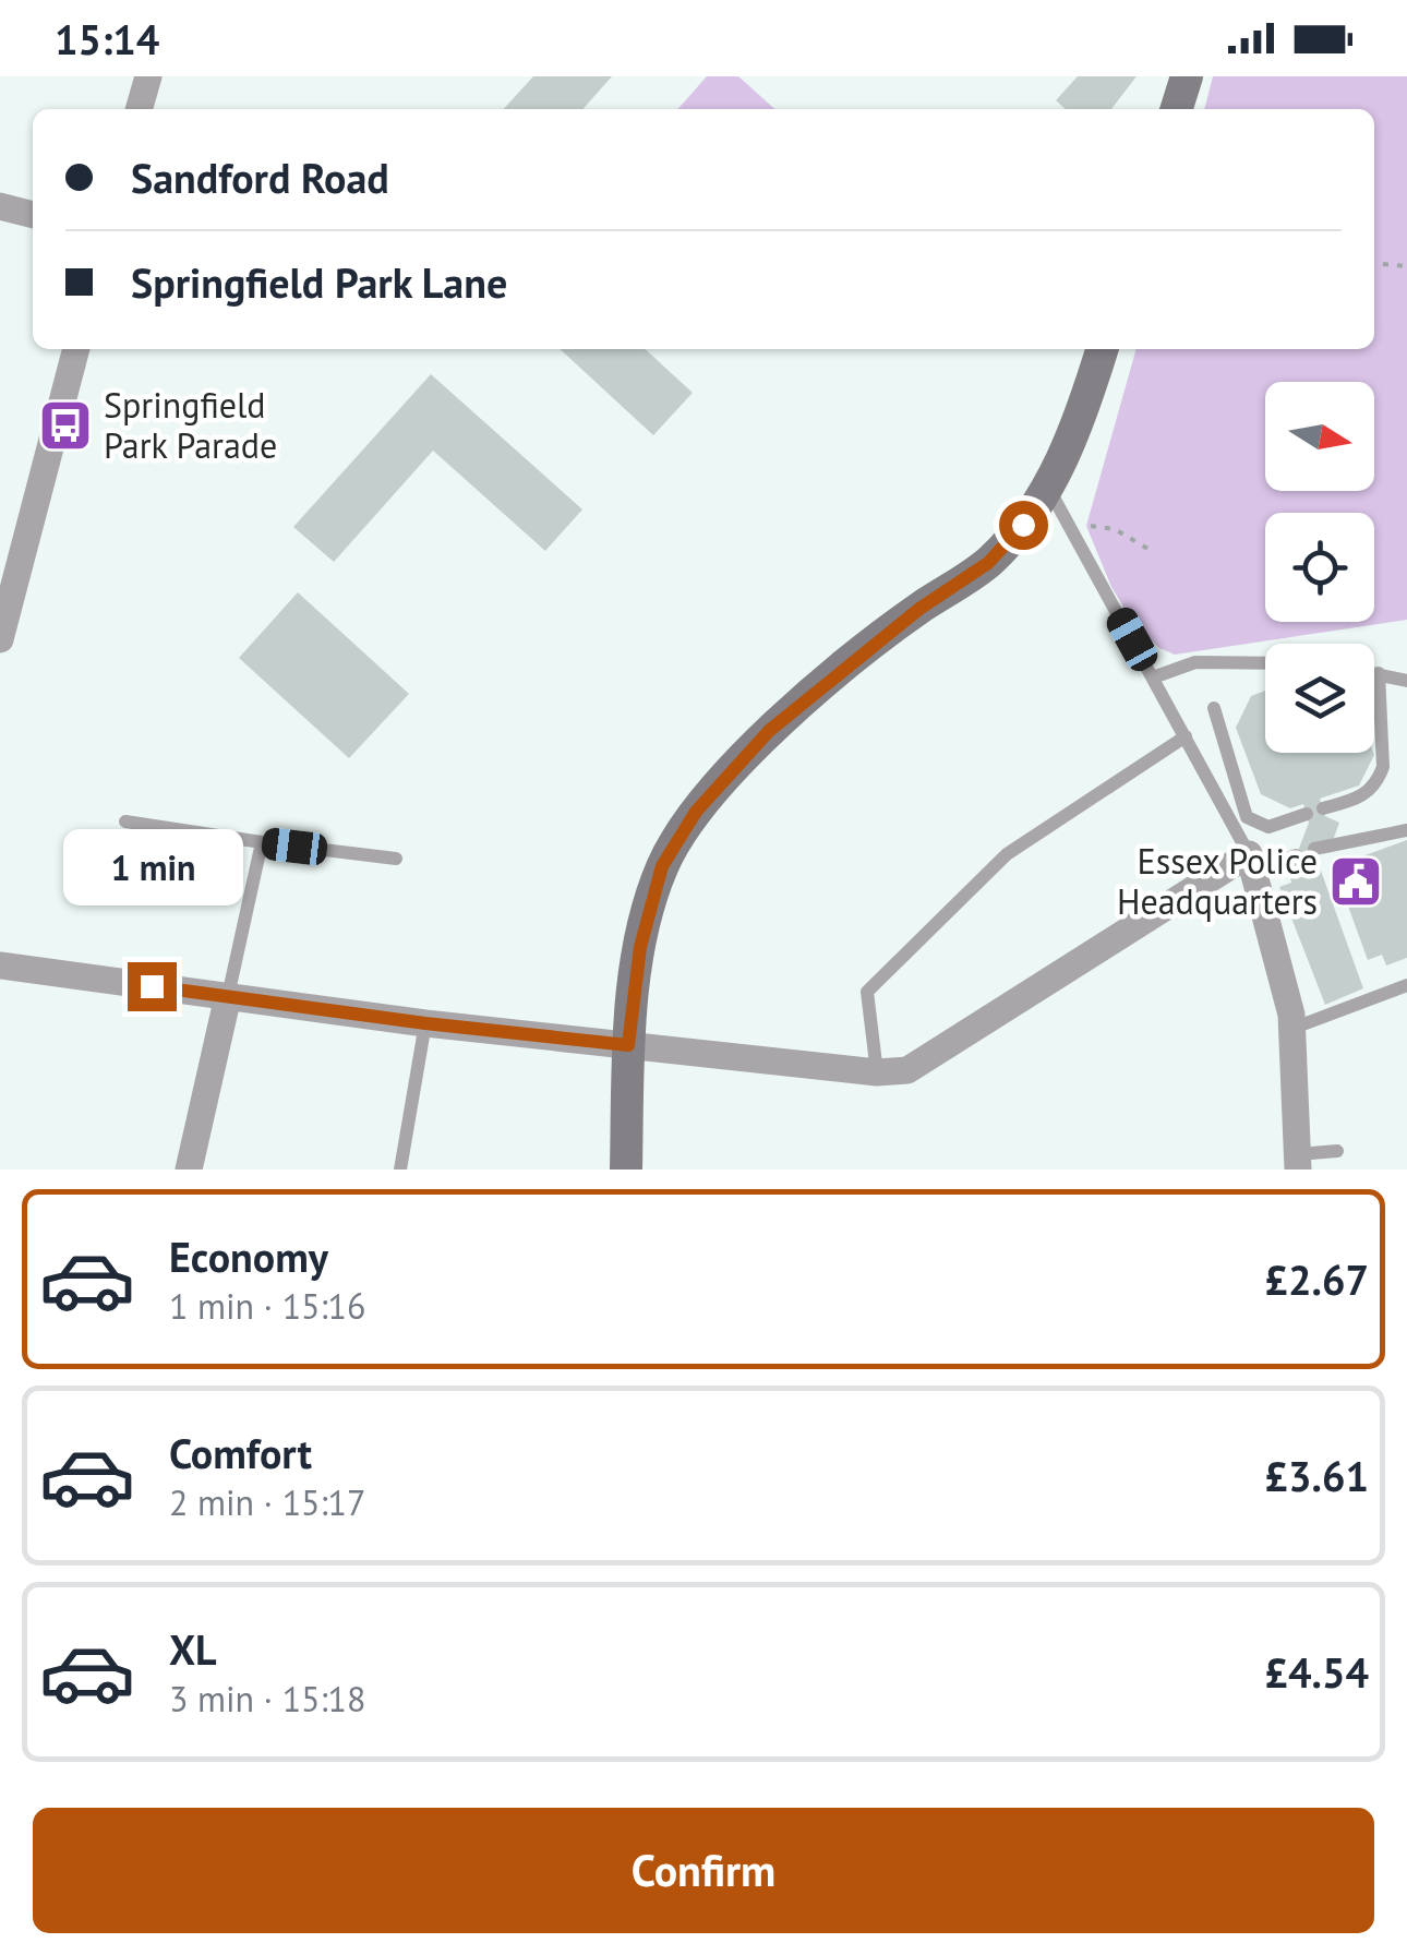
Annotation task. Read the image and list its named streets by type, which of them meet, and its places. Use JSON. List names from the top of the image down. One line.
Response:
{"places":{"bus stop":["Springfield Park Parade"],"public building":["Essex Police Headquarters"]},"north":"right","page":{"status":"15:14","banner":["Sandford Road","Springfield Park Lane"],"bubble":"1 min","list":[{"name":"Economy","note":"1 min · 15:16","value":"£2.67"},{"name":"Comfort","note":"2 min · 15:17","value":"£3.61"},{"name":"XL","note":"3 min · 15:18","value":"£4.54"}],"buttons":"Confirm"}}
